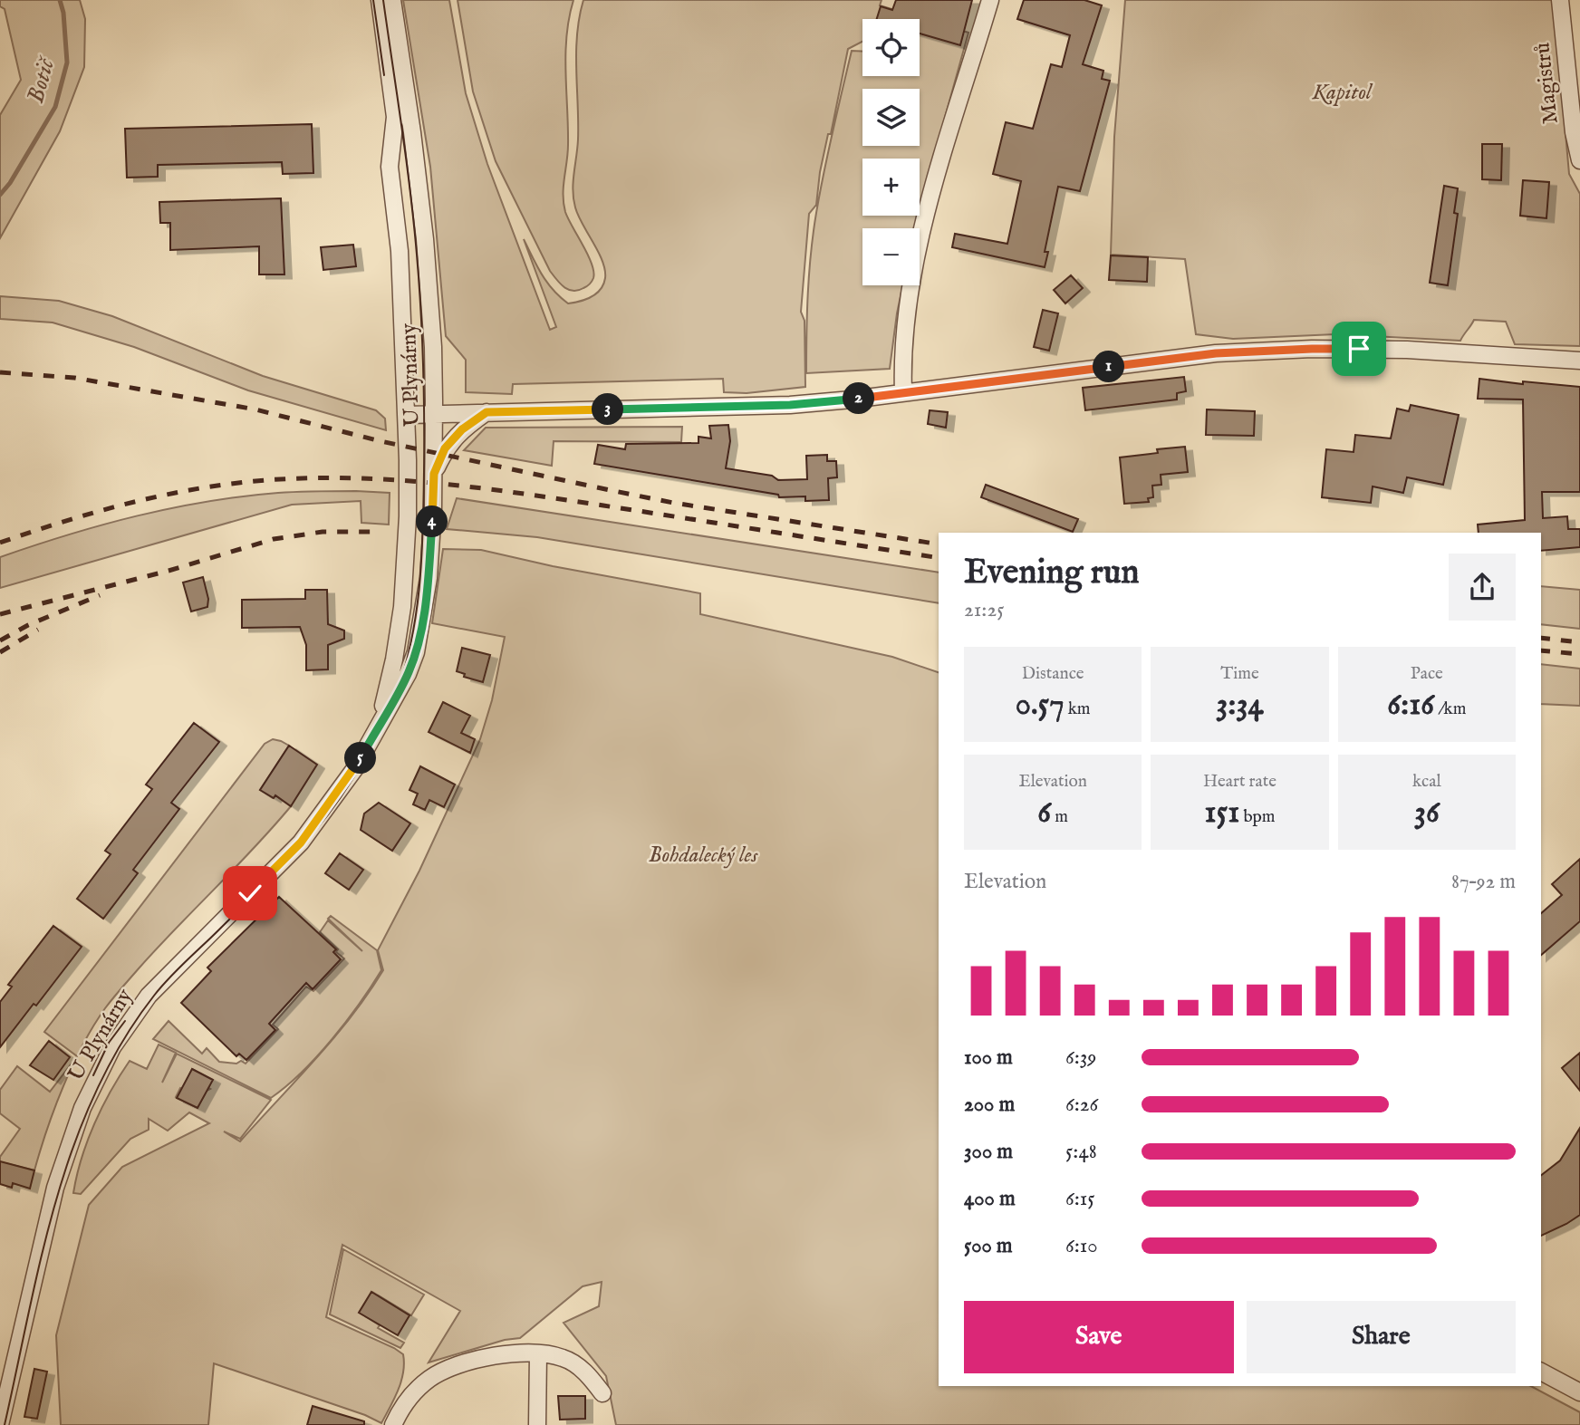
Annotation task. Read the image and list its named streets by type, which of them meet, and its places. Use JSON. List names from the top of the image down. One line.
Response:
{"streets":{"street":["Magistrů","U Plynárny"]},"water":["Botič"],"parks":["Kapitol","Bohdalecký les"],"page":{"map_buttons":["+","−"],"pins":["1","2","3","4","5"],"heading":["Evening run","21:25"],"stats":[["Distance","0.57 km"],["Time","3:34"],["Pace","6:16 /km"],["Elevation","6 m"],["Heart rate","151 bpm"],["kcal","36"]],"chart":["Elevation","87–92 m"],"list":[{"name":"100 m","note":"6:39"},{"name":"200 m","note":"6:26"},{"name":"300 m","note":"5:48"},{"name":"400 m","note":"6:15"},{"name":"500 m","note":"6:10"}],"buttons":["Save","Share"]}}
